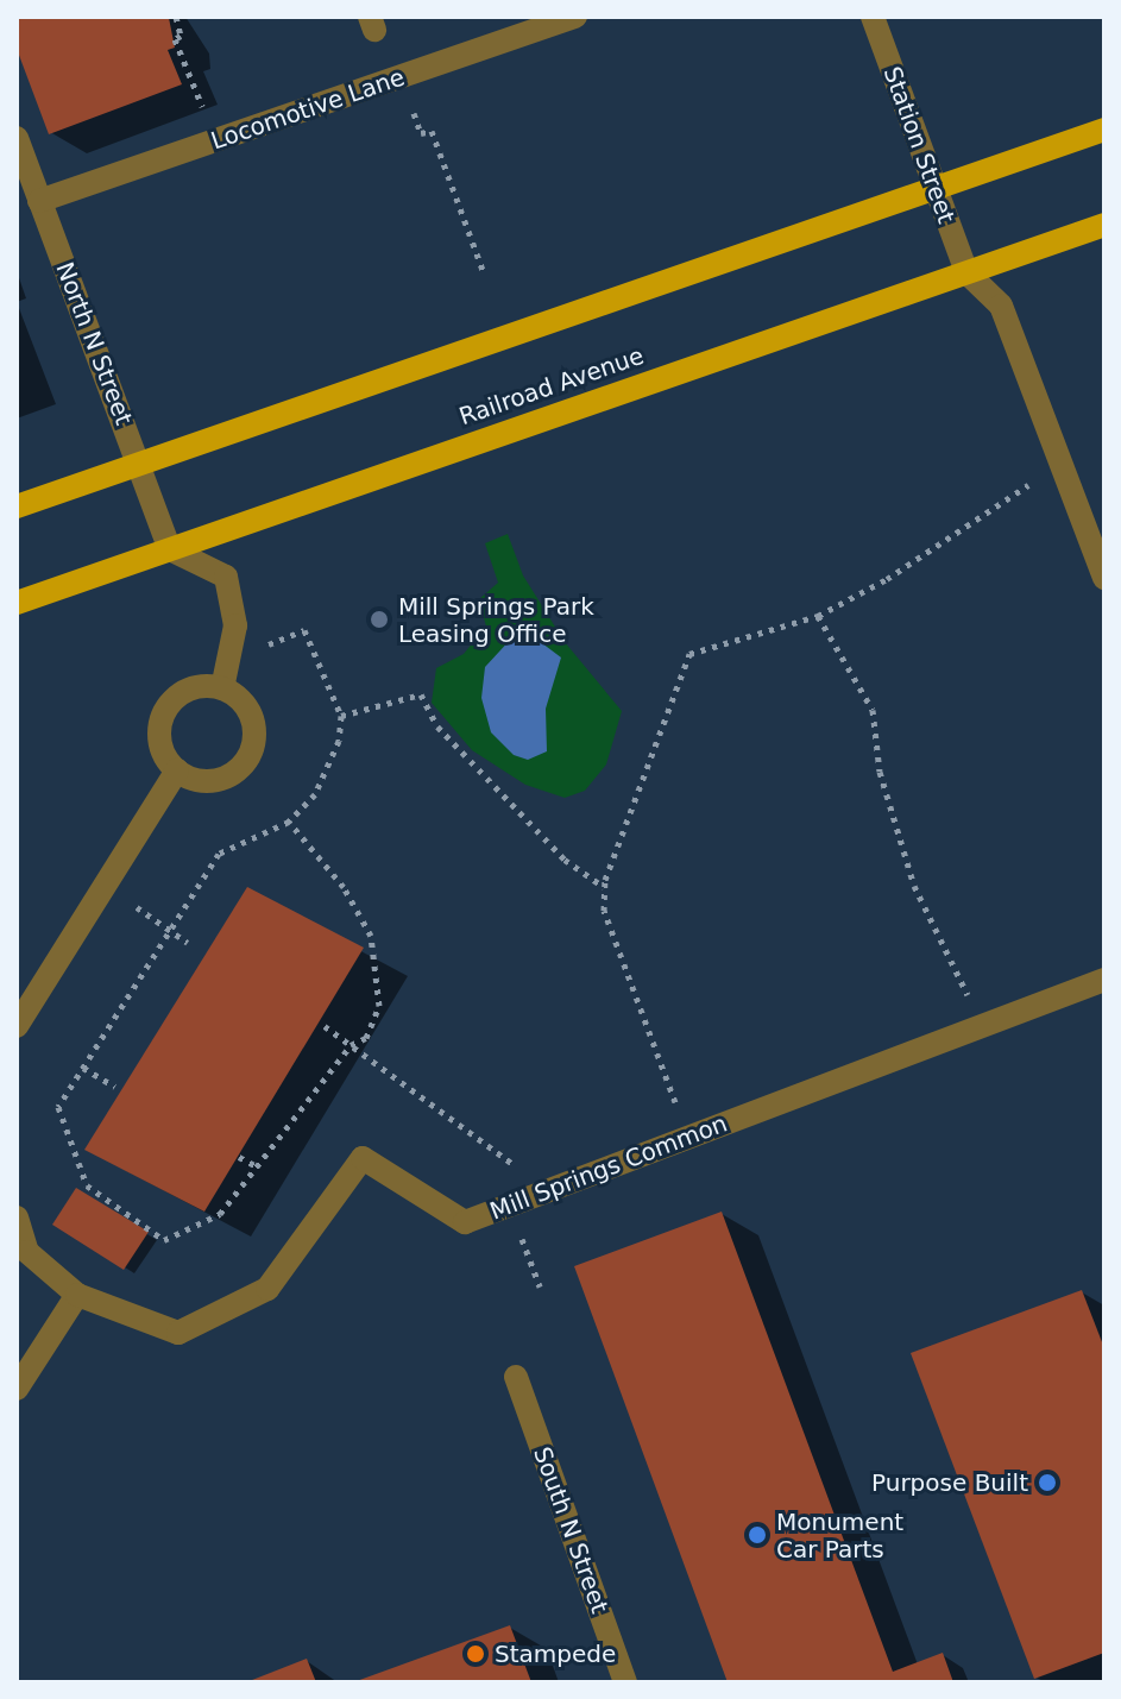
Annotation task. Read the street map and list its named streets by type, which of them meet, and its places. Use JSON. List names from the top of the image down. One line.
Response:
{"streets":{"main road":["Railroad Avenue"],"street":["Locomotive Lane","Station Street","North N Street","Mill Springs Common","South N Street"]},"crossings":[["Locomotive Lane","North N Street"],["Station Street","Railroad Avenue"],["North N Street","Railroad Avenue"]],"places":["Mill Springs Park Leasing Office","Purpose Built","Monument Car Parts","Stampede"]}
